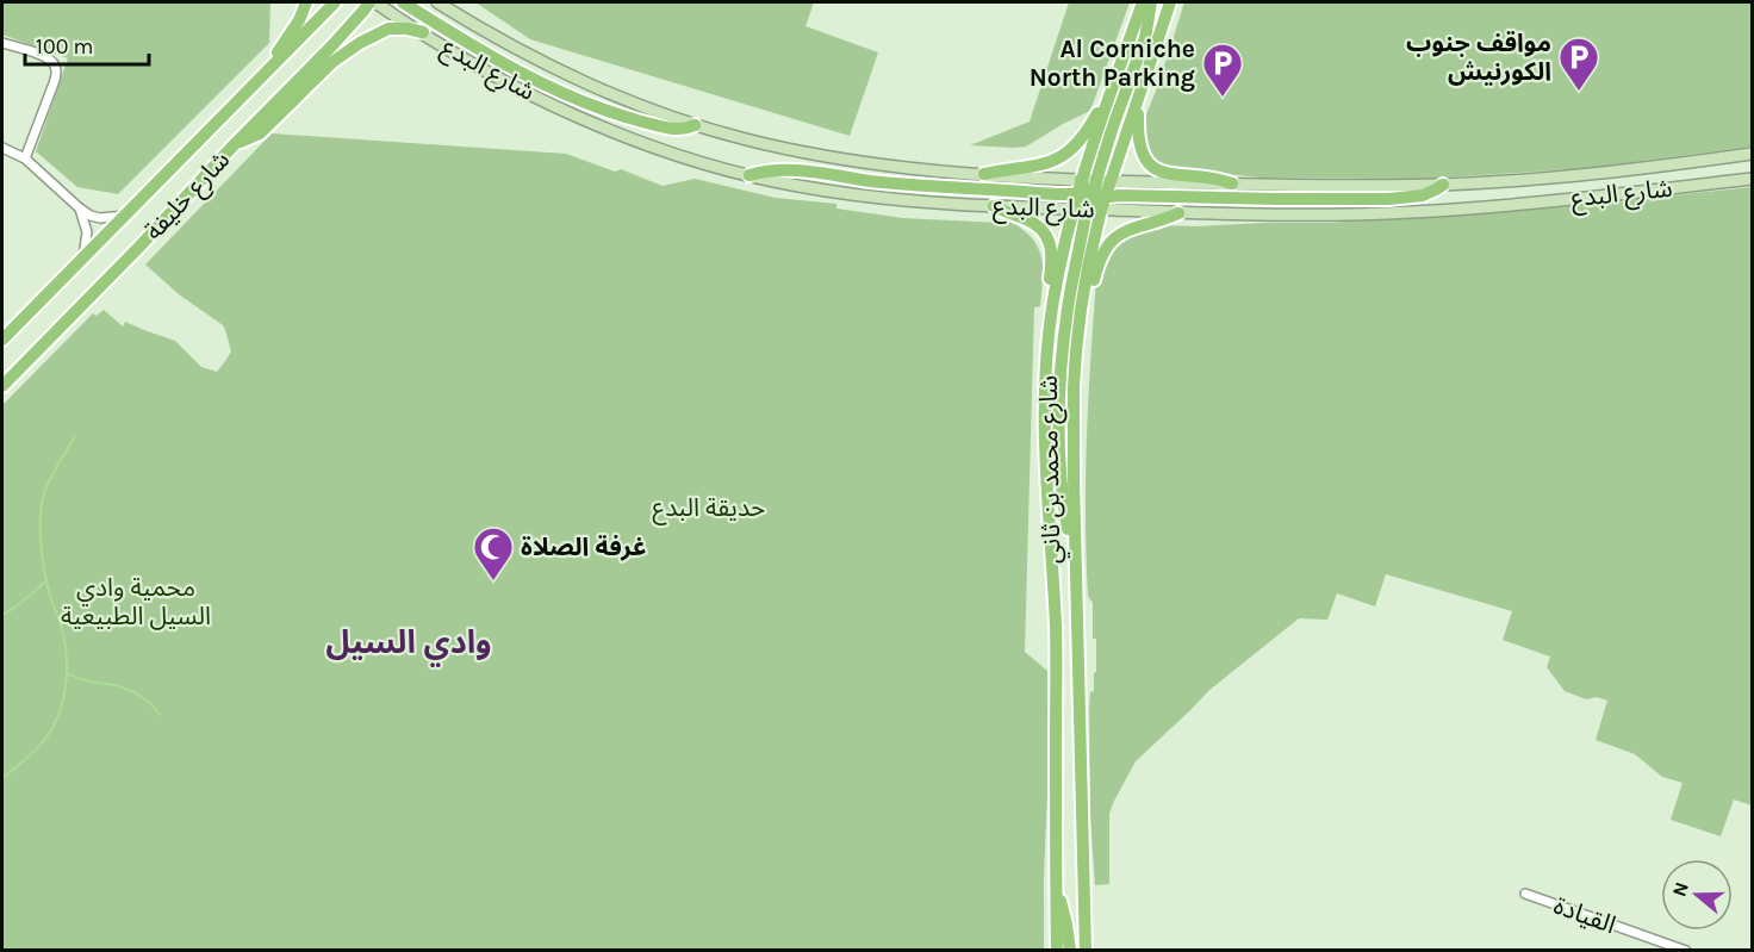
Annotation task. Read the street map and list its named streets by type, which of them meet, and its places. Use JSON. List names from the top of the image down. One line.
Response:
{"streets":{"main road":["شارع البدع","شارع خليفة","شارع محمد بن ثاني"],"street":["القيادة"]},"crossings":[["شارع البدع","شارع محمد بن ثاني"]],"districts":["وادي السيل"],"parks":["حديقة البدع","محمية وادي السيل الطبيعية"],"places":{"parking":["مواقف جنوب الكورنيش","Al Corniche North Parking"],"mosque":["غرفة الصلاة"]},"scale_bar":"100 m","north":"left"}
